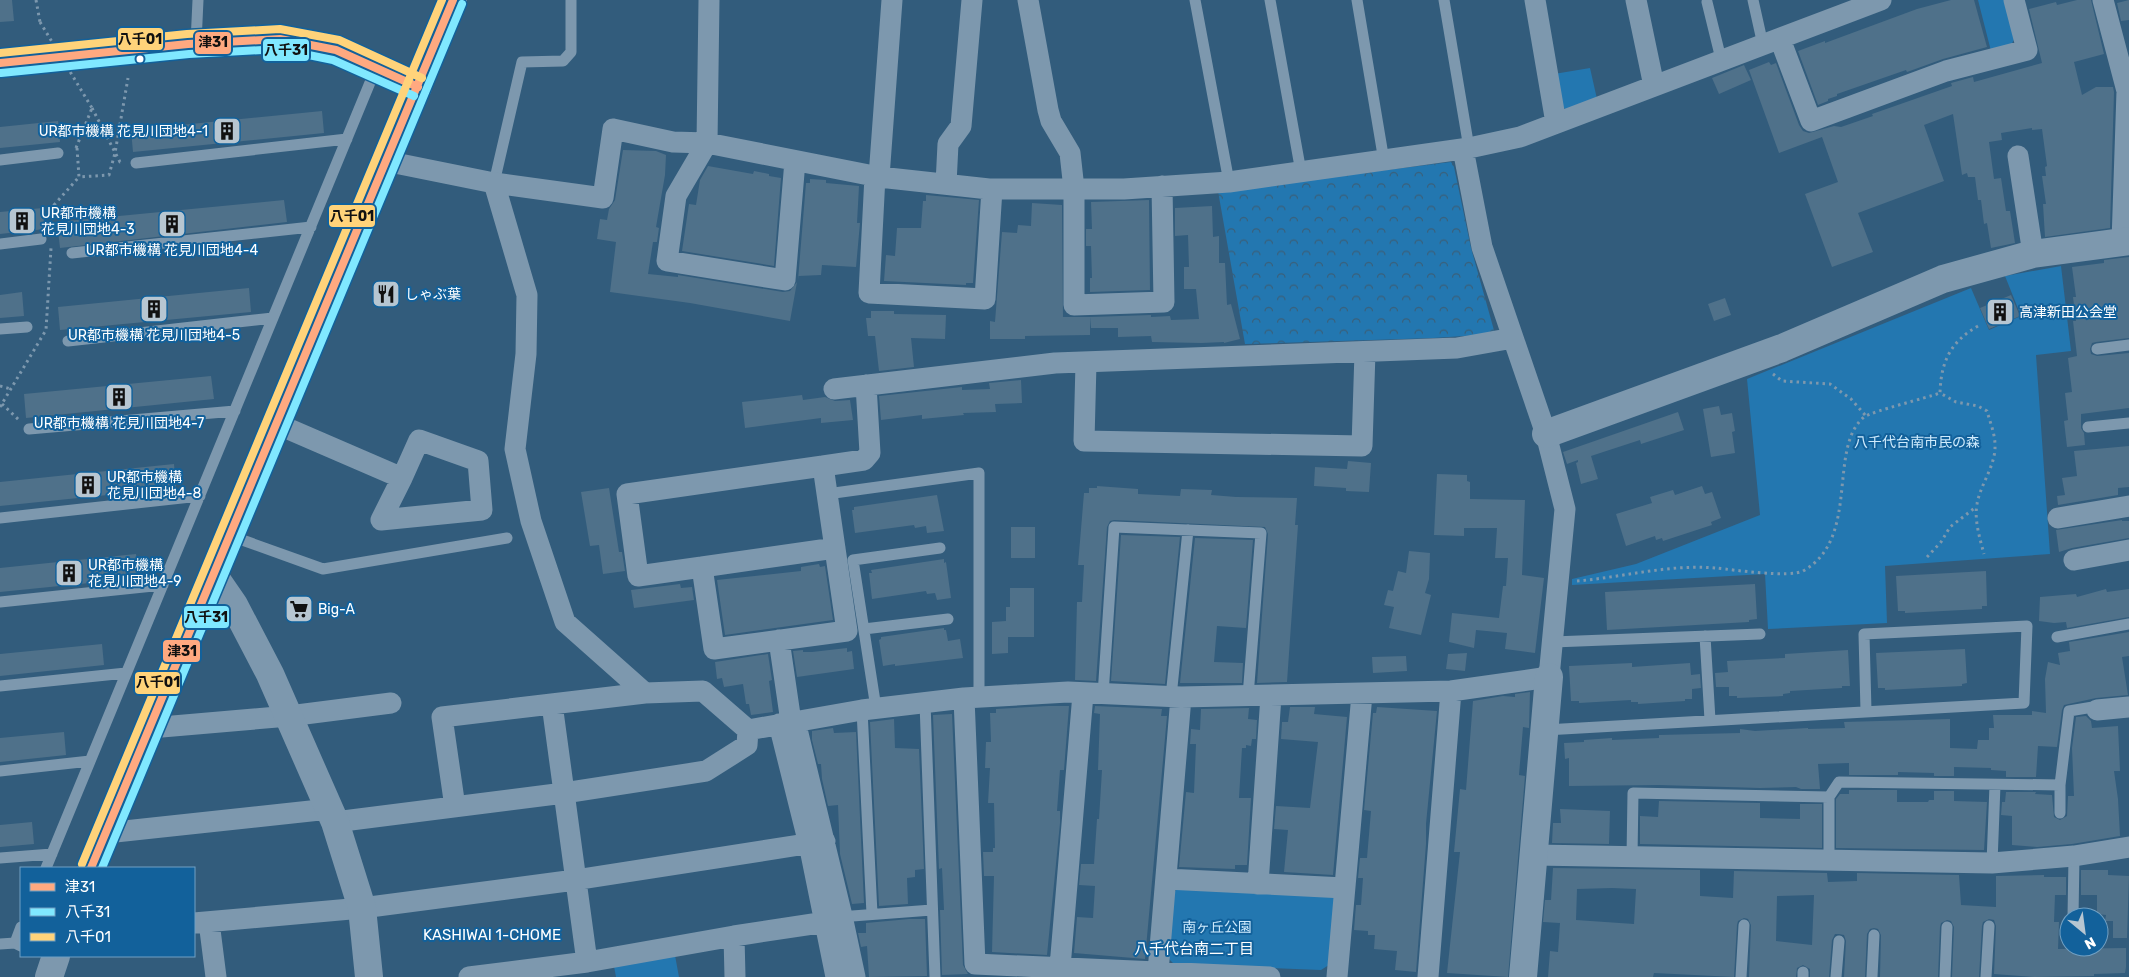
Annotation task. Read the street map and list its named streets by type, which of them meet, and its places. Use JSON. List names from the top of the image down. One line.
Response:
{"districts":["KASHIWAI 1-CHOME","八千代台南二丁目"],"parks":["八千代台南市民の森","南ヶ丘公園"],"places":{"building":["UR都市機構 花見川団地4-1","UR都市機構 花見川団地4-3","UR都市機構 花見川団地4-4","UR都市機構 花見川団地4-5","高津新田公会堂","UR都市機構 花見川団地4-7","UR都市機構 花見川団地4-8","UR都市機構 花見川団地4-9"],"restaurant":["しゃぶ葉"],"supermarket":["Big-A"]},"lines":["transit line 津31","transit line 八千01","transit line 八千31"],"legend":["津31","八千31","八千01"],"north":"bottom right"}
